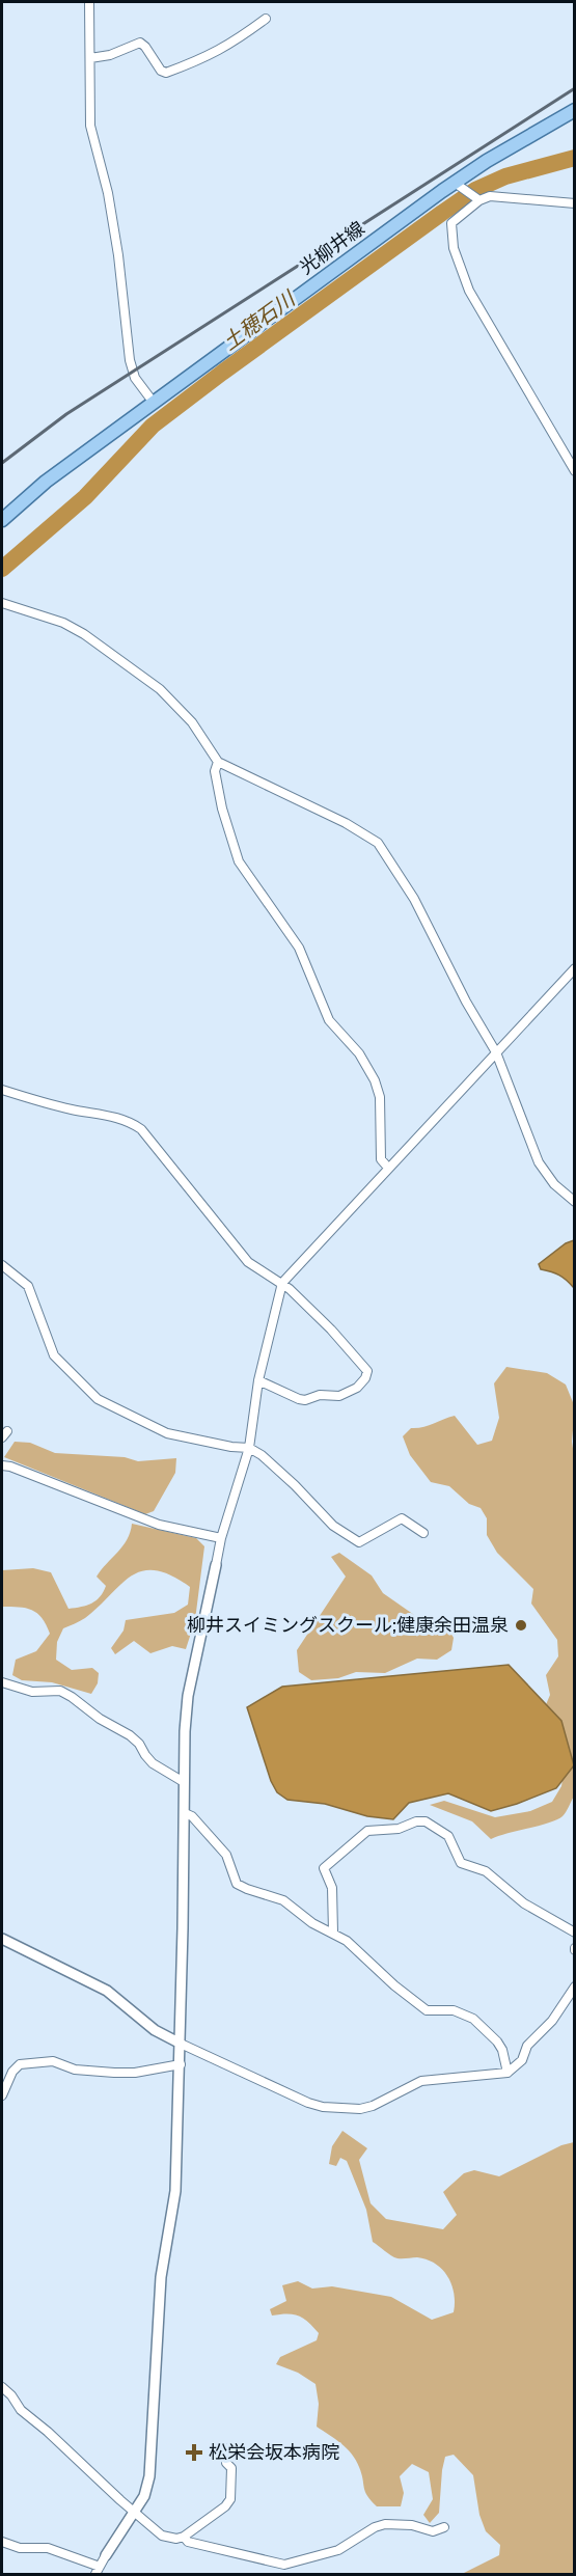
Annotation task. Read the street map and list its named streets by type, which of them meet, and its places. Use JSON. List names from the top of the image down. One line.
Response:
{"streets":{"main road":["光柳井線"]},"water":["土穂石川"],"places":{"other":["柳井スイミングスクール;健康余田温泉"],"health":["松栄会坂本病院"]}}
